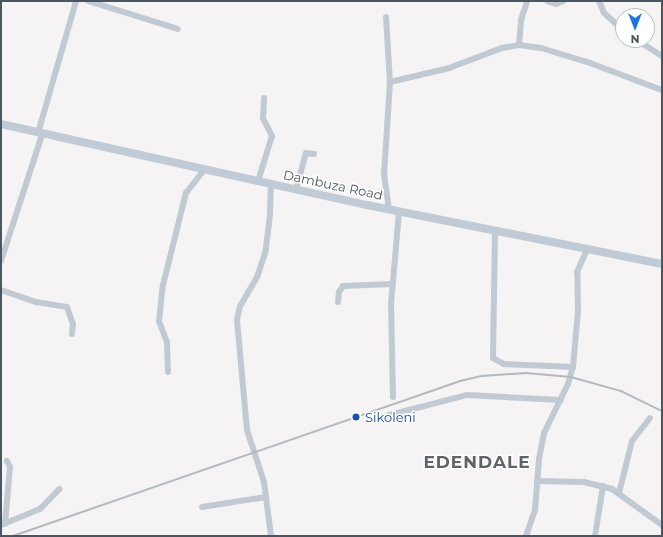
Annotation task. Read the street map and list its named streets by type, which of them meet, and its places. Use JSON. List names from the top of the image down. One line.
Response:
{"streets":{"street":["Dambuza Road"]},"districts":["EDENDALE"],"places":["Sikoleni"],"north":"bottom"}
